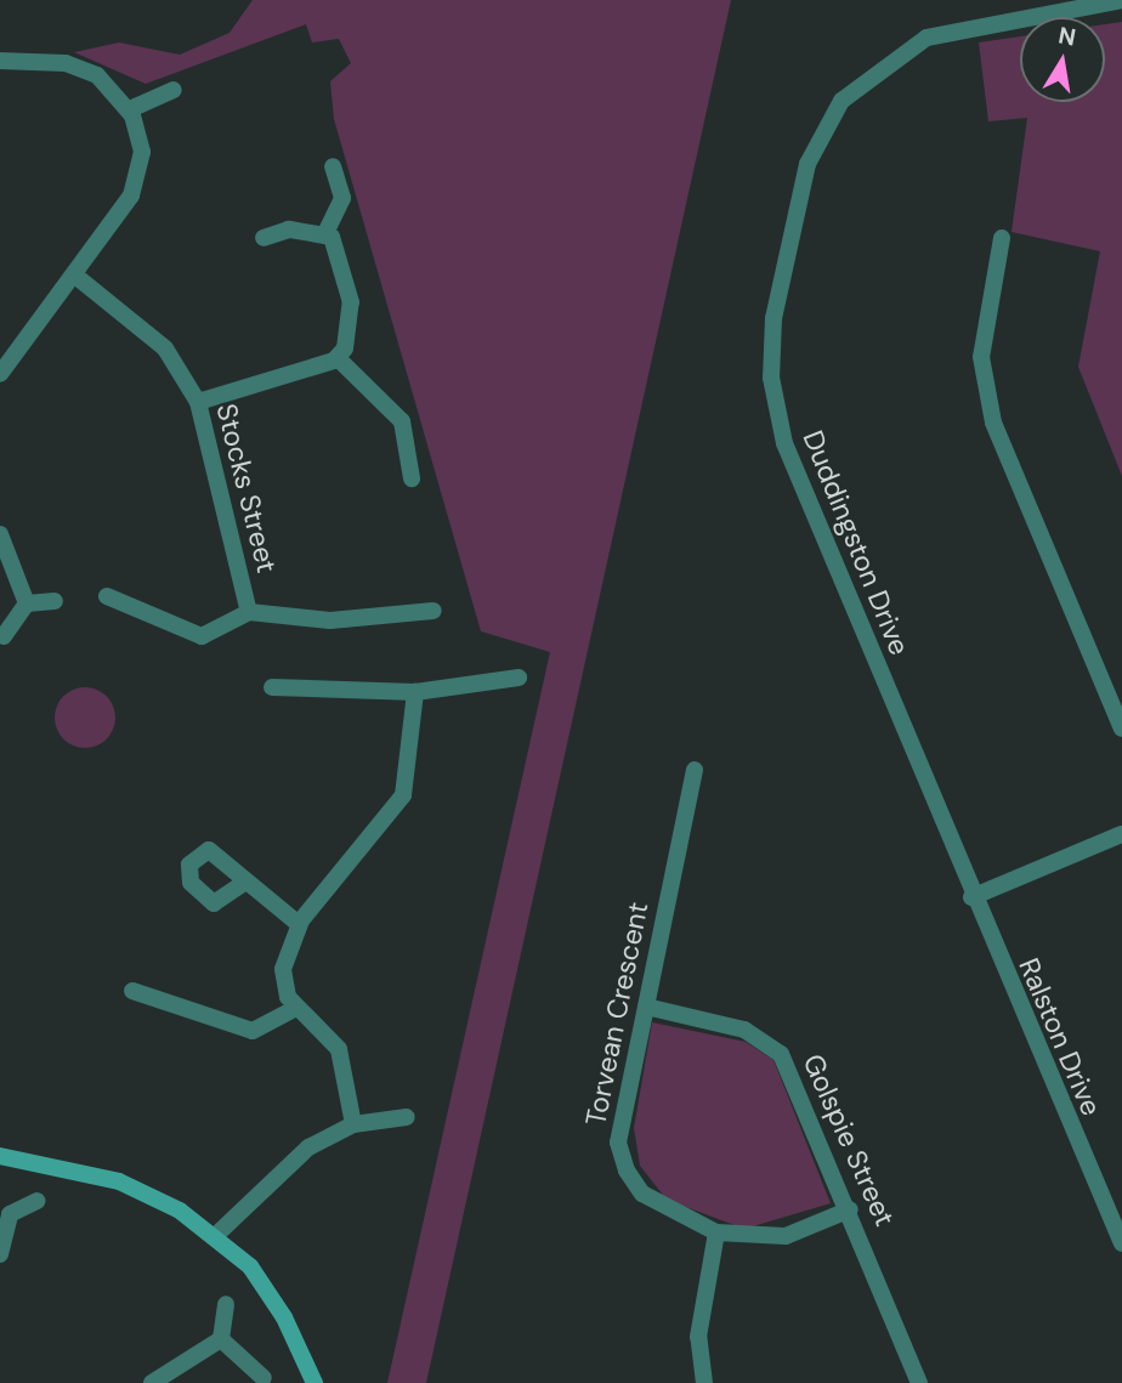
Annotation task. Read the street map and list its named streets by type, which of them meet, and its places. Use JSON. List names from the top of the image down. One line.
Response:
{"streets":{"street":["Stocks Street","Duddingston Drive","Torvean Crescent","Ralston Drive","Golspie Street"]},"crossings":[["Duddingston Drive","Ralston Drive"],["Torvean Crescent","Golspie Street"]],"north":"top"}
